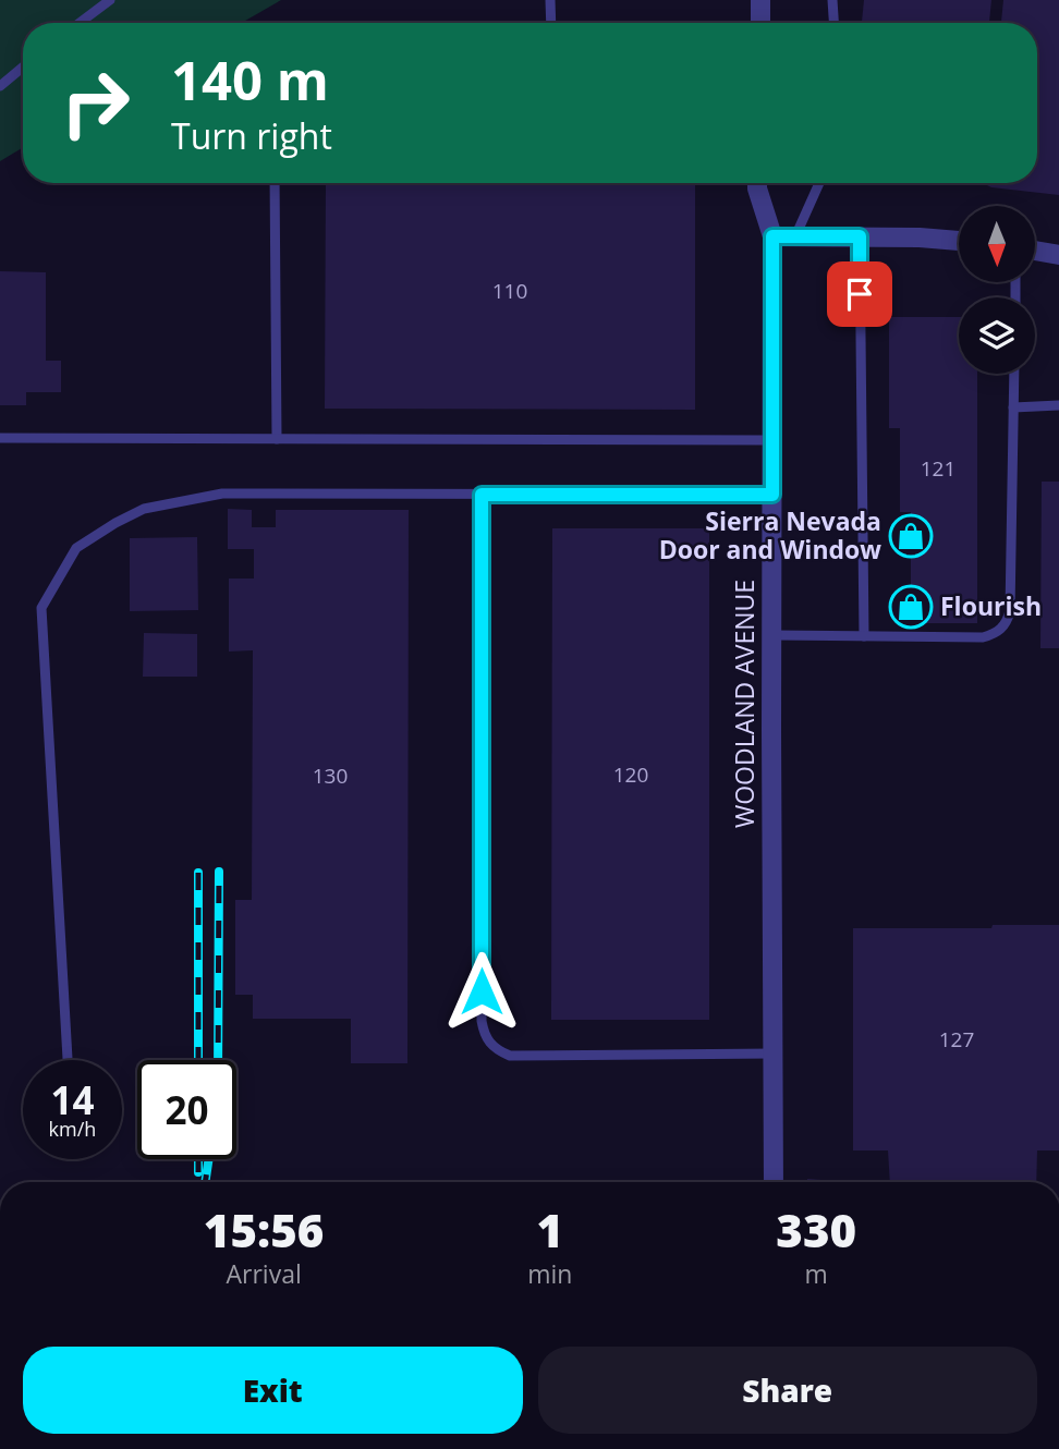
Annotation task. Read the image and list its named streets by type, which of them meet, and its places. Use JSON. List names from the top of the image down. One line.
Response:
{"streets":{"street":["WOODLAND AVENUE"]},"places":{"shop":["Sierra Nevada Door and Window","Flourish"]},"house_numbers":["110","121","120","130","127"],"north":"bottom","page":{"turn":["140 m","Turn right"],"speed":"14 km/h","limit":"20","eta":["15:56","Arrival","1","min","330","m"],"buttons":["Exit","Share"]}}
